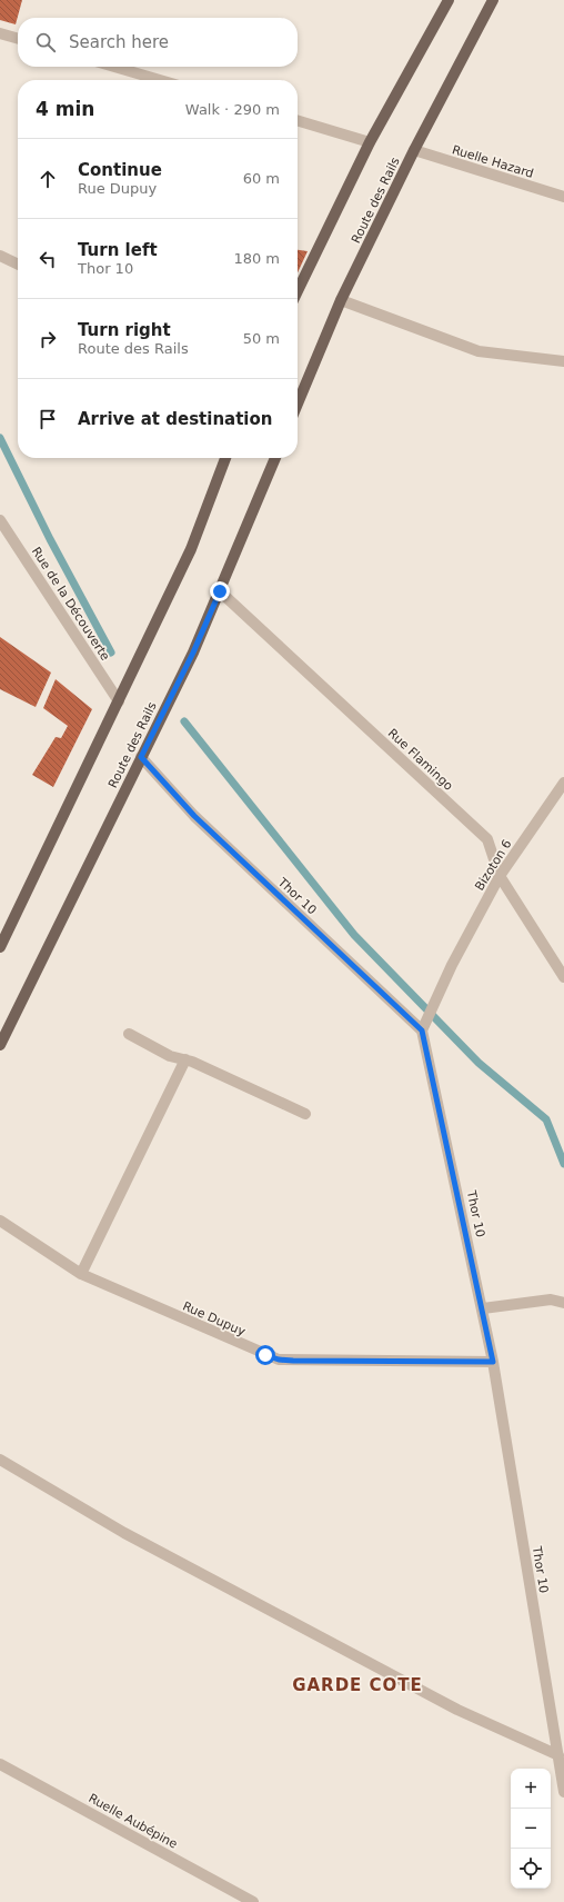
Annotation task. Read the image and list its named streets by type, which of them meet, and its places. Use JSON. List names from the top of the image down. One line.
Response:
{"streets":{"main road":["Route des Rails"],"street":["Ruelle Hazard","Rue de la Découverte","Rue Flamingo","Bizoton 6","Thor 10","Rue Dupuy","Ruelle Aubépine"]},"crossings":[["Ruelle Hazard","Route des Rails"],["Route des Rails","Rue Flamingo"],["Route des Rails","Thor 10"],["Rue Flamingo","Bizoton 6"],["Bizoton 6","Thor 10"],["Thor 10","Rue Dupuy"]],"districts":["GARDE COTE"],"page":{"search":"Search here","heading":["4 min","Walk · 290 m"],"list":[["Continue","Rue Dupuy","60 m"],["Turn left","Thor 10","180 m"],["Turn right","Route des Rails","50 m"],"Arrive at destination"],"map_buttons":["+","−"]}}
